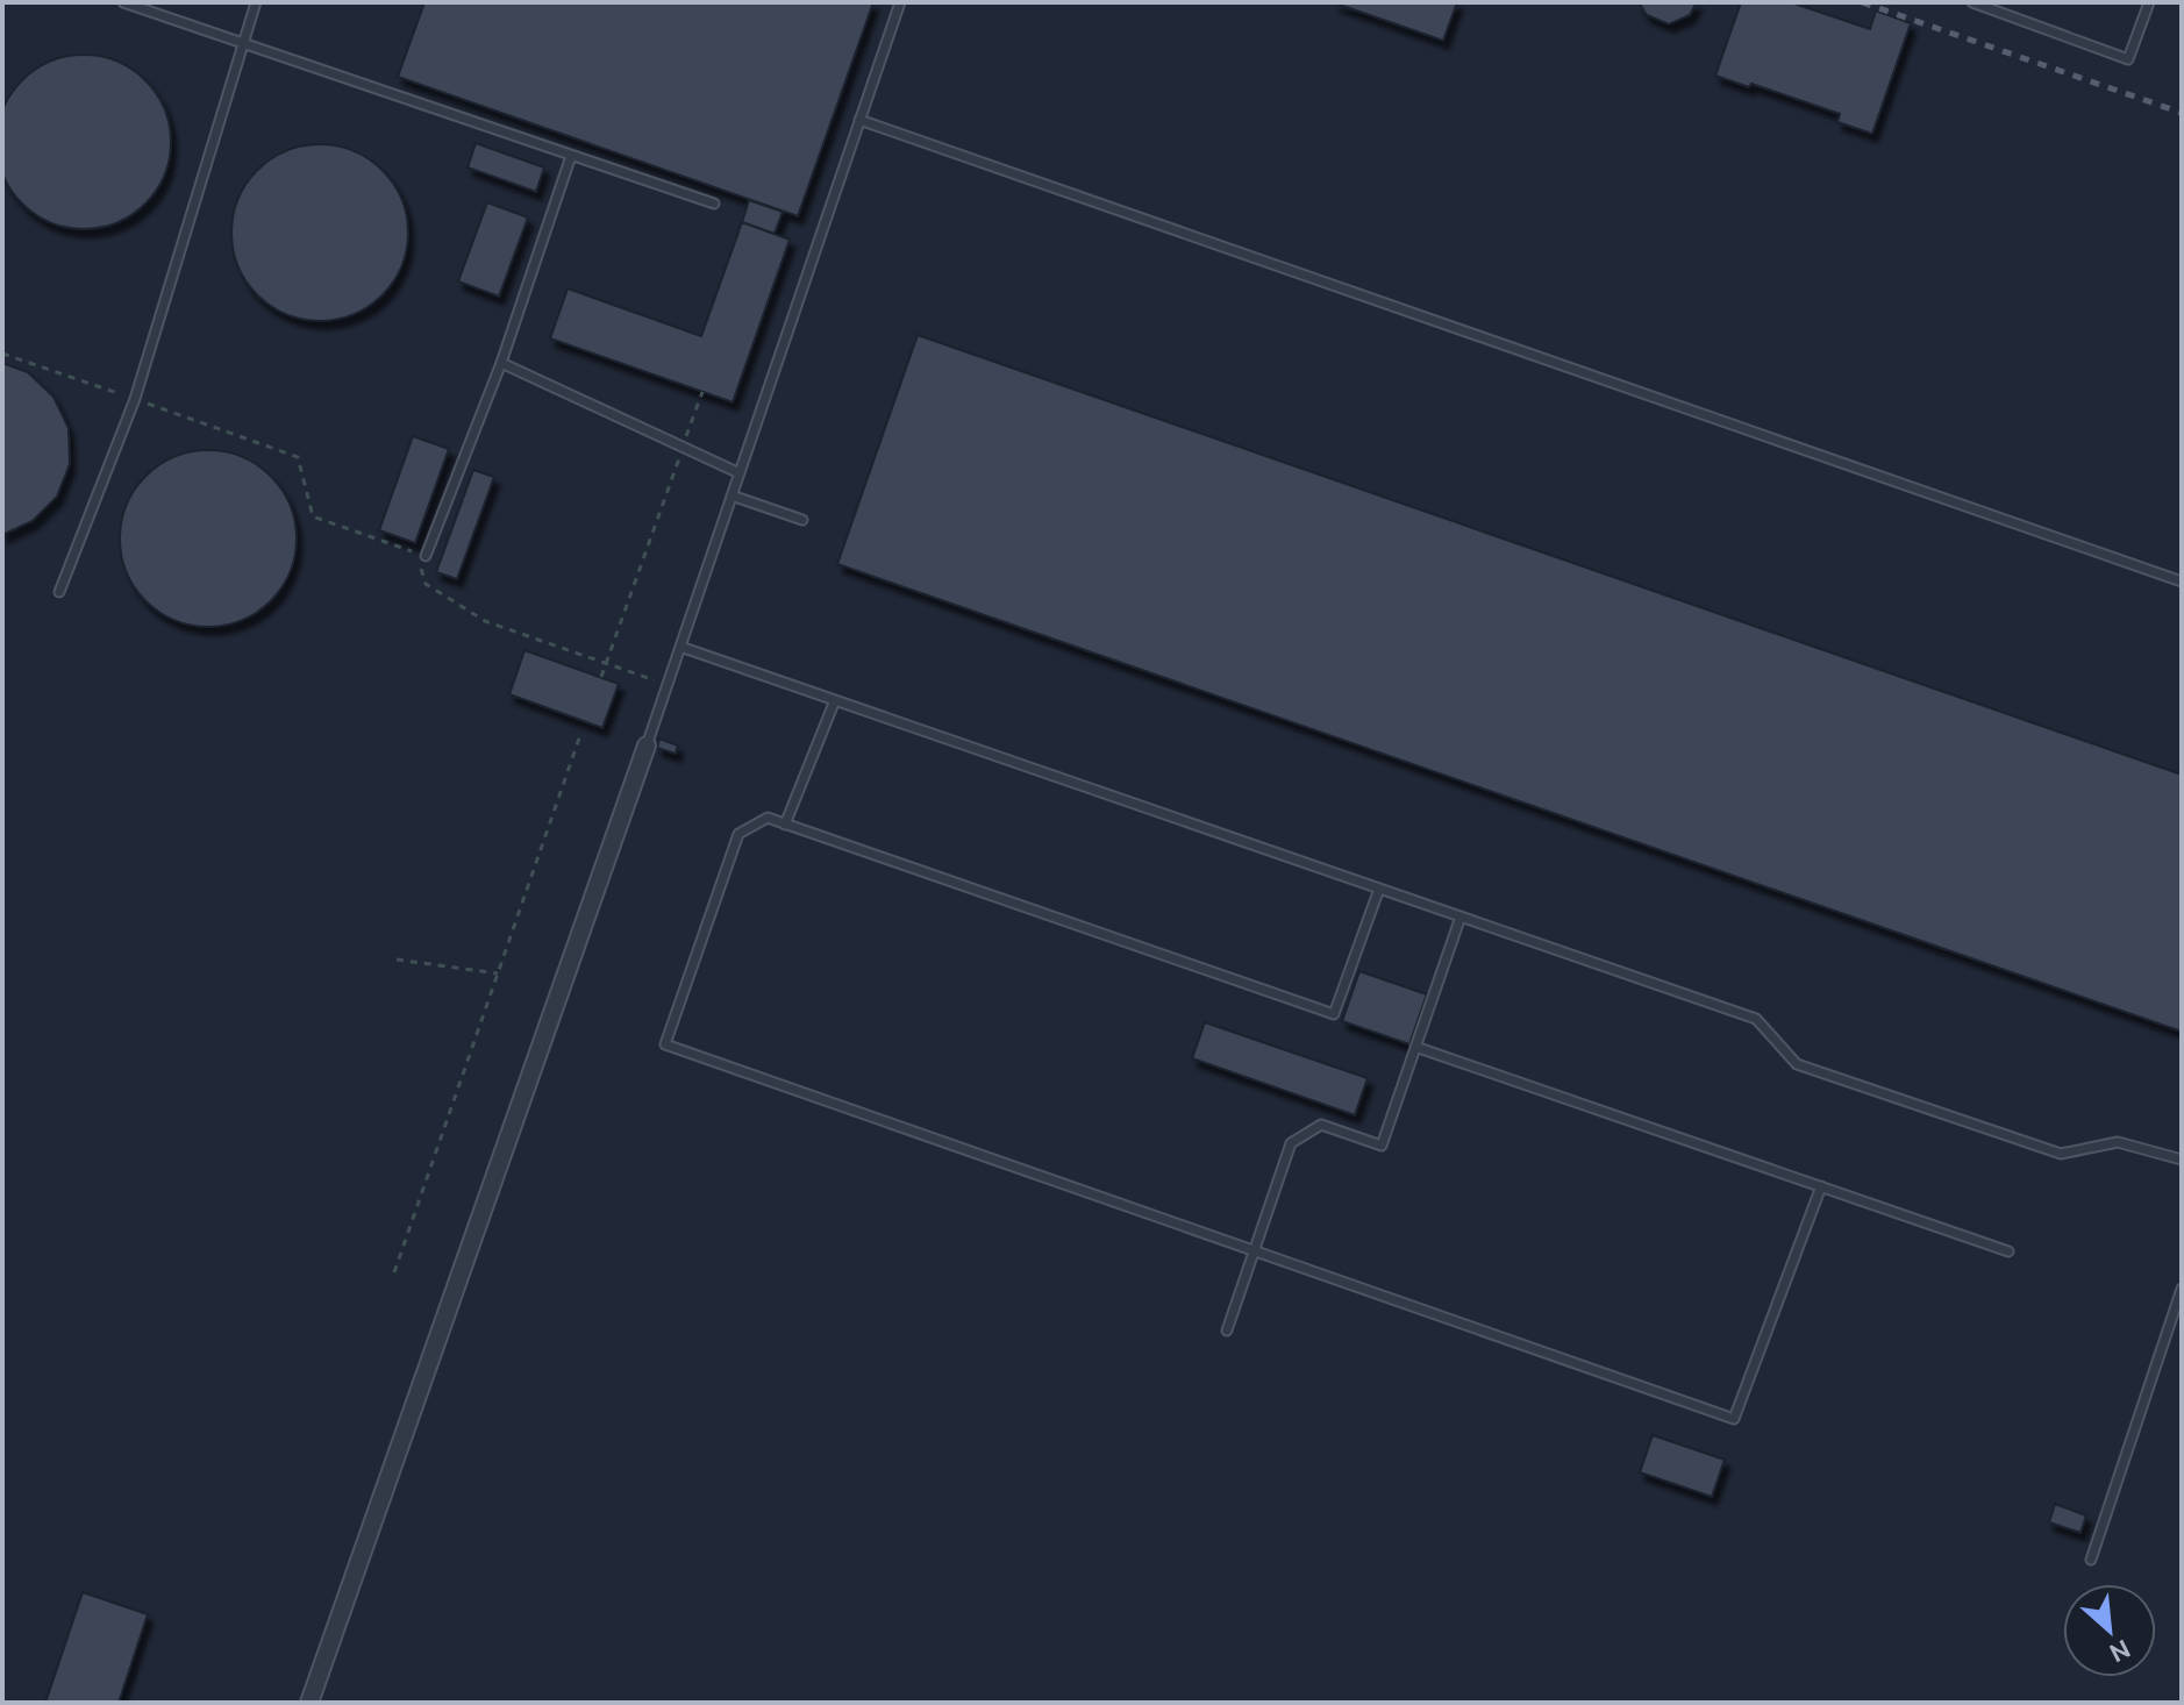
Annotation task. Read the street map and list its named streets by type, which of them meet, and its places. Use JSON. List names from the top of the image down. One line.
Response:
{"north":"bottom right"}
